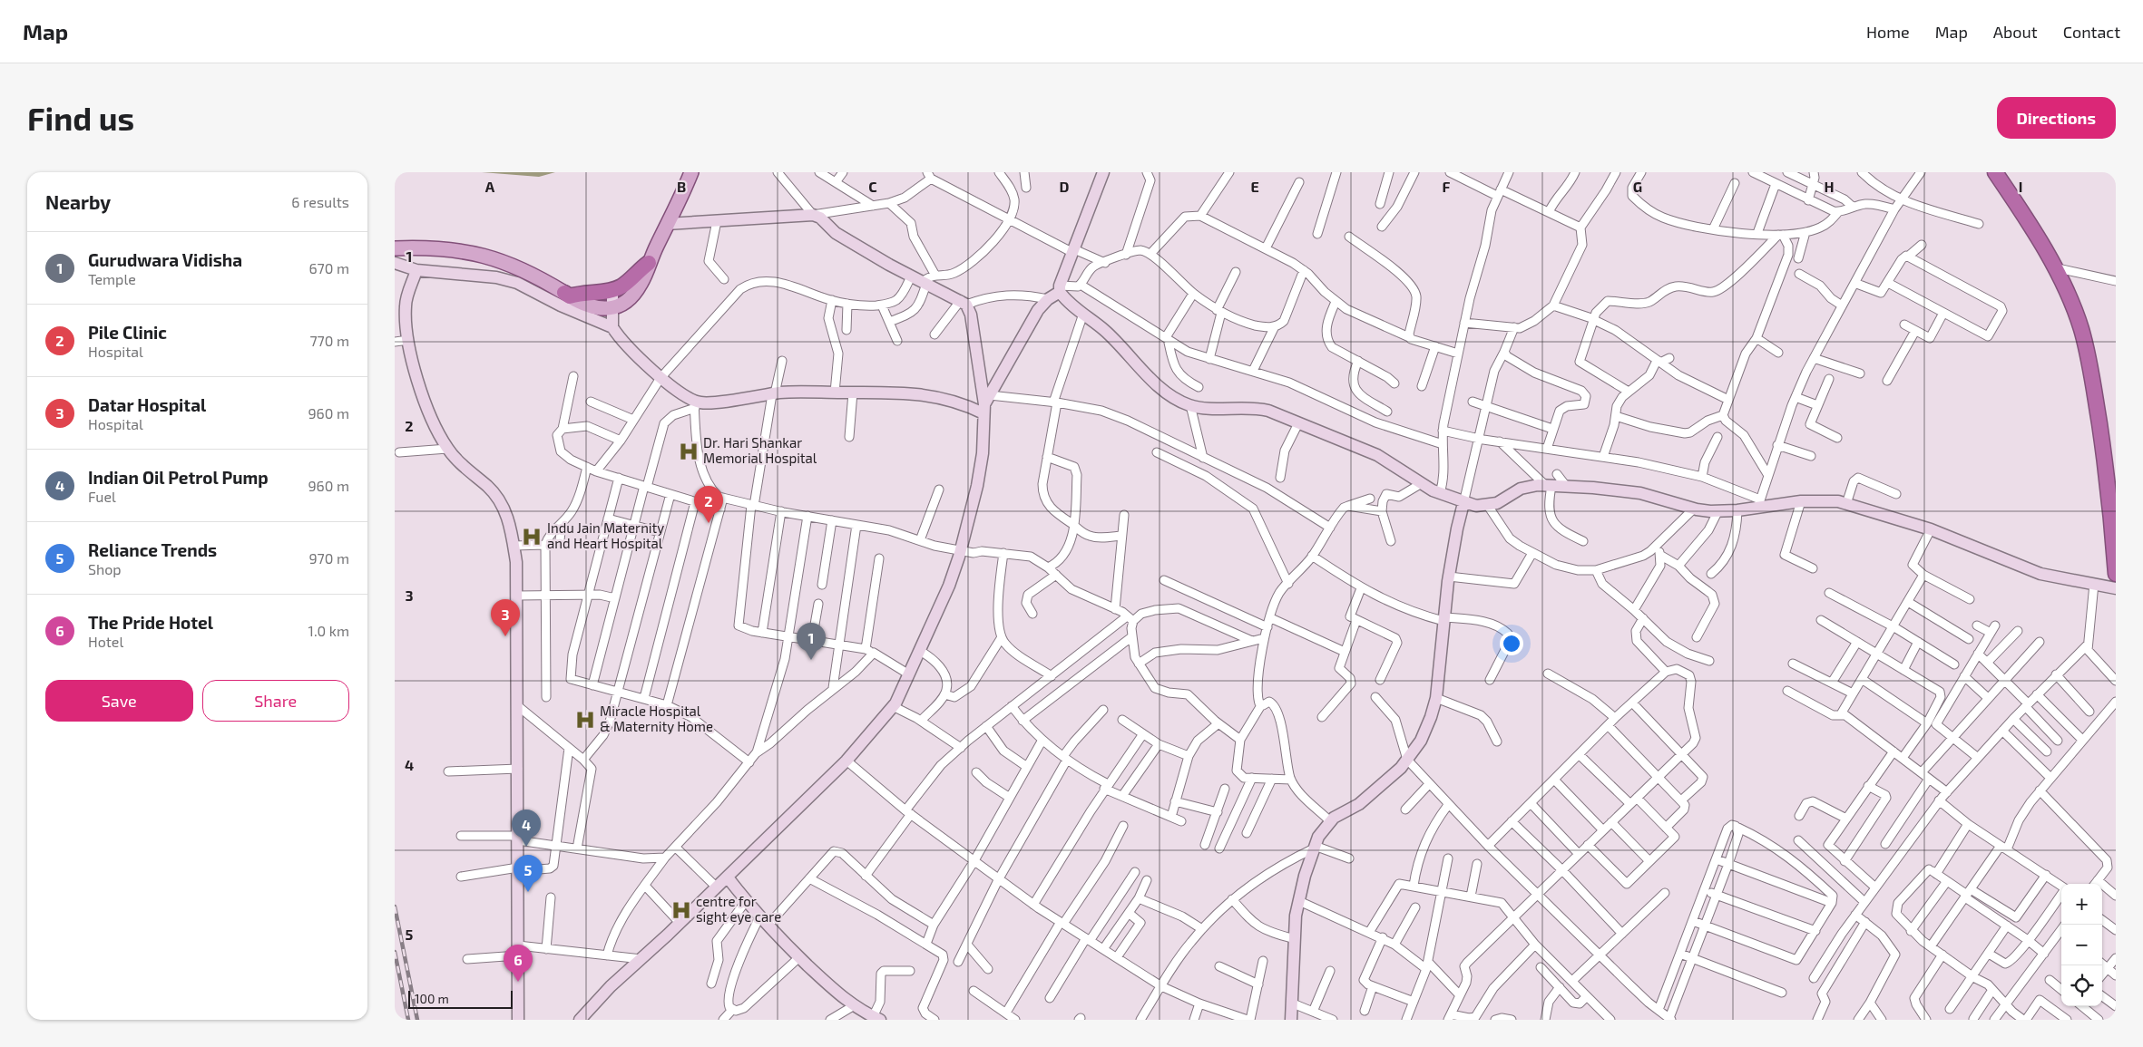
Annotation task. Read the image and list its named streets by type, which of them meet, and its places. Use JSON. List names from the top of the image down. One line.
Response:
{"places":{"hospital":["Dr. Hari Shankar Memorial Hospital","Indu Jain Maternity and Heart Hospital","Miracle Hospital & Maternity Home","centre for sight eye care"]},"scale_bar":"100 m","page":{"header":"Map","nav":["Home","Map","About","Contact"],"buttons":["Directions",["Save","Share"]],"title":"Find us","heading":["Nearby","6 results"],"list":[{"mark":"1","name":"Gurudwara Vidisha","note":"Temple","value":"670 m"},{"mark":"2","name":"Pile Clinic","note":"Hospital","value":"770 m"},{"mark":"3","name":"Datar Hospital","note":"Hospital","value":"960 m"},{"mark":"4","name":"Indian Oil Petrol Pump","note":"Fuel","value":"960 m"},{"mark":"5","name":"Reliance Trends","note":"Shop","value":"970 m"},{"mark":"6","name":"The Pride Hotel","note":"Hotel","value":"1.0 km"}],"pins":["2","3","1","4","5","6"],"map_buttons":["+","−"],"scale":"100 m"},"grid":{"columns":["A","B","C","D","E","F","G","H","I"],"rows":["1","2","3","4","5"]}}
